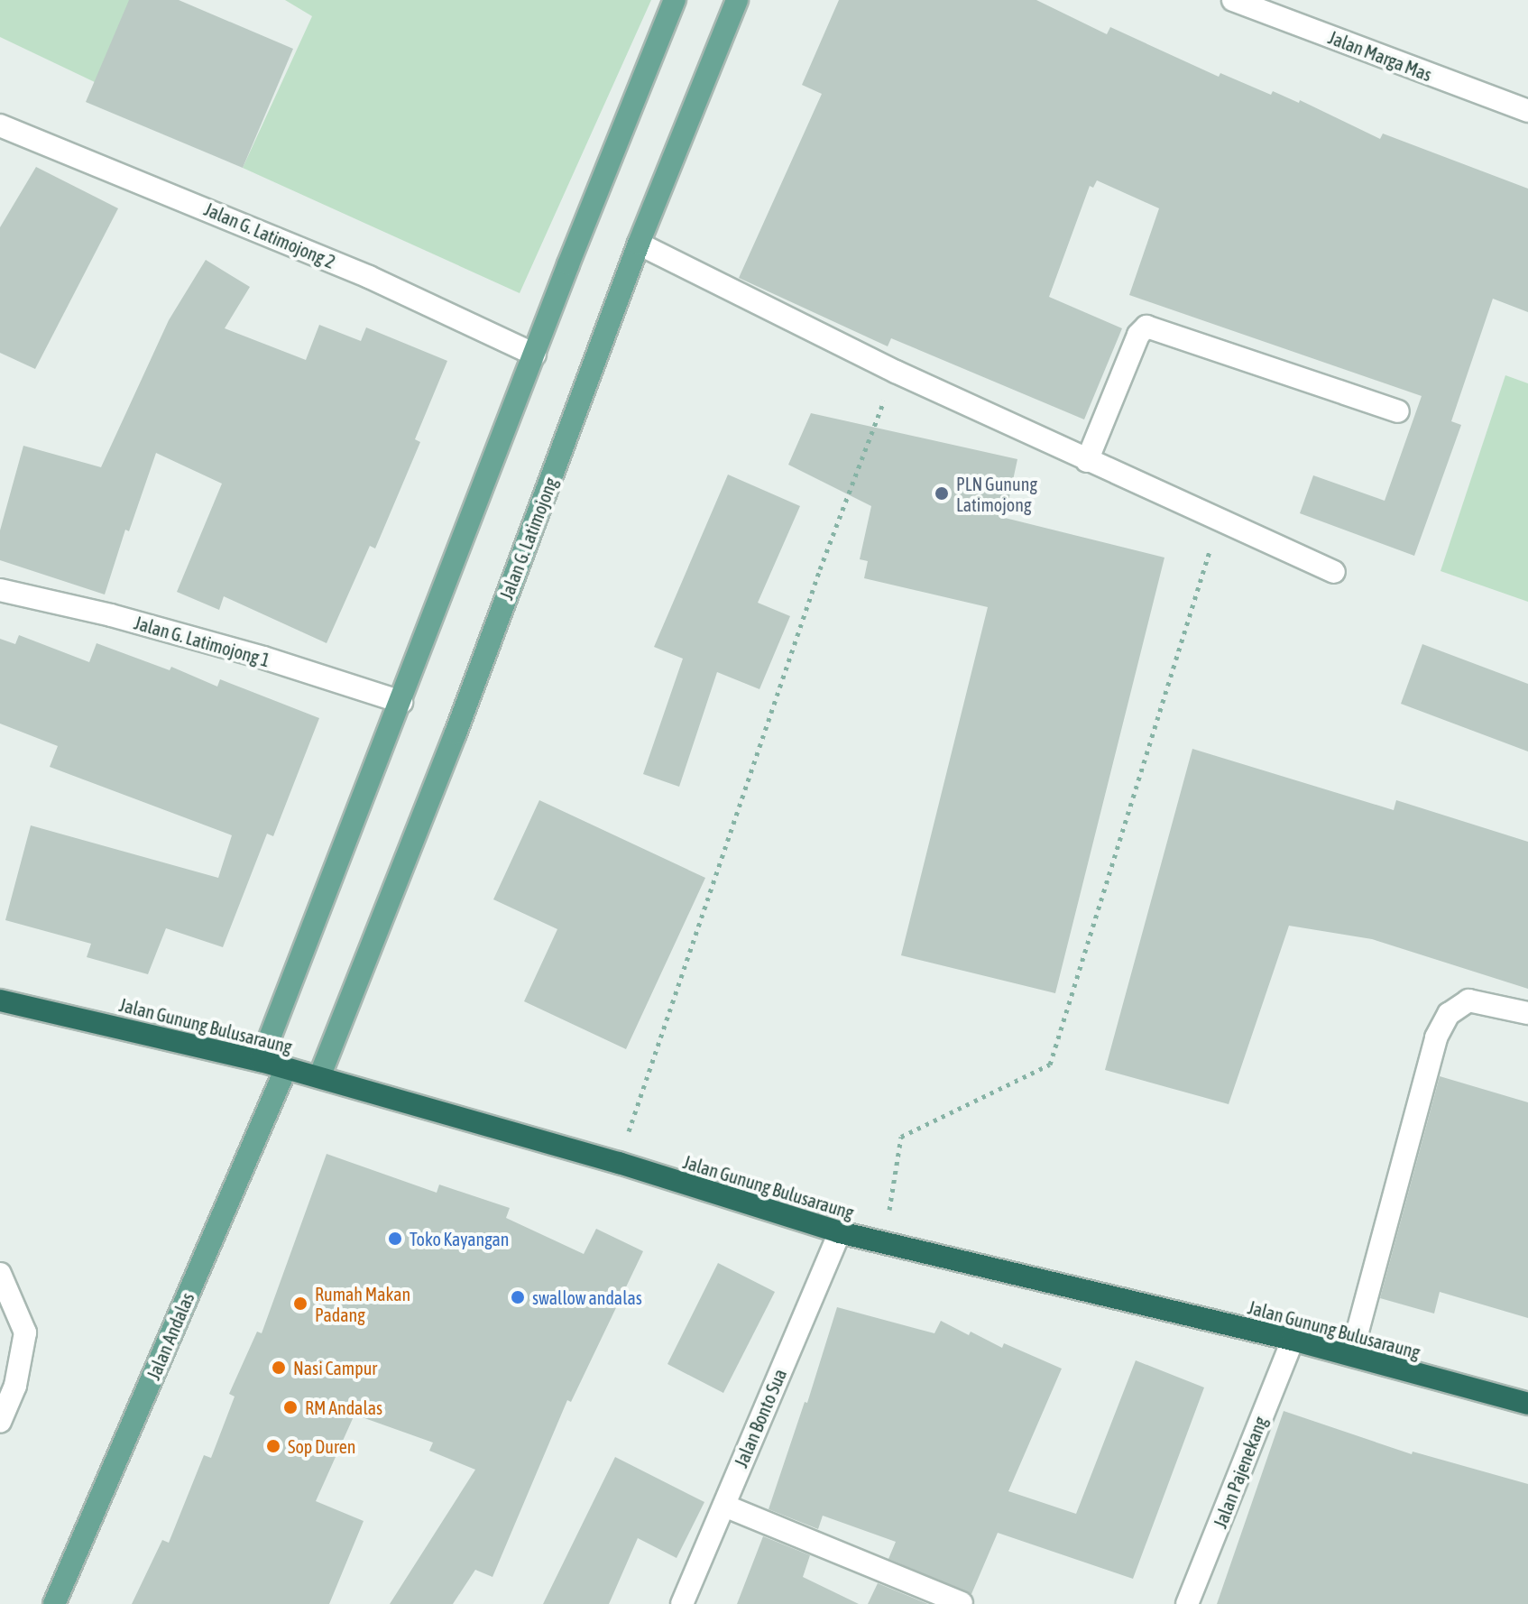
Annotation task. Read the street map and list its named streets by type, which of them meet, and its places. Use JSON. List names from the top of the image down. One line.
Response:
{"streets":{"highway":["Jalan Gunung Bulusaraung"],"main road":["Jalan G. Latimojong","Jalan Andalas"],"street":["Jalan Marga Mas","Jalan G. Latimojong 2","Jalan G. Latimojong 1","Jalan Bonto Sua","Jalan Pajenekang"]},"crossings":[["Jalan G. Latimojong","Jalan Gunung Bulusaraung"],["Jalan Gunung Bulusaraung","Jalan Andalas"],["Jalan Gunung Bulusaraung","Jalan Bonto Sua"],["Jalan Gunung Bulusaraung","Jalan Pajenekang"]],"places":["PLN Gunung Latimojong","Toko Kayangan","swallow andalas","Rumah Makan Padang","Nasi Campur","RM Andalas","Sop Duren"]}
